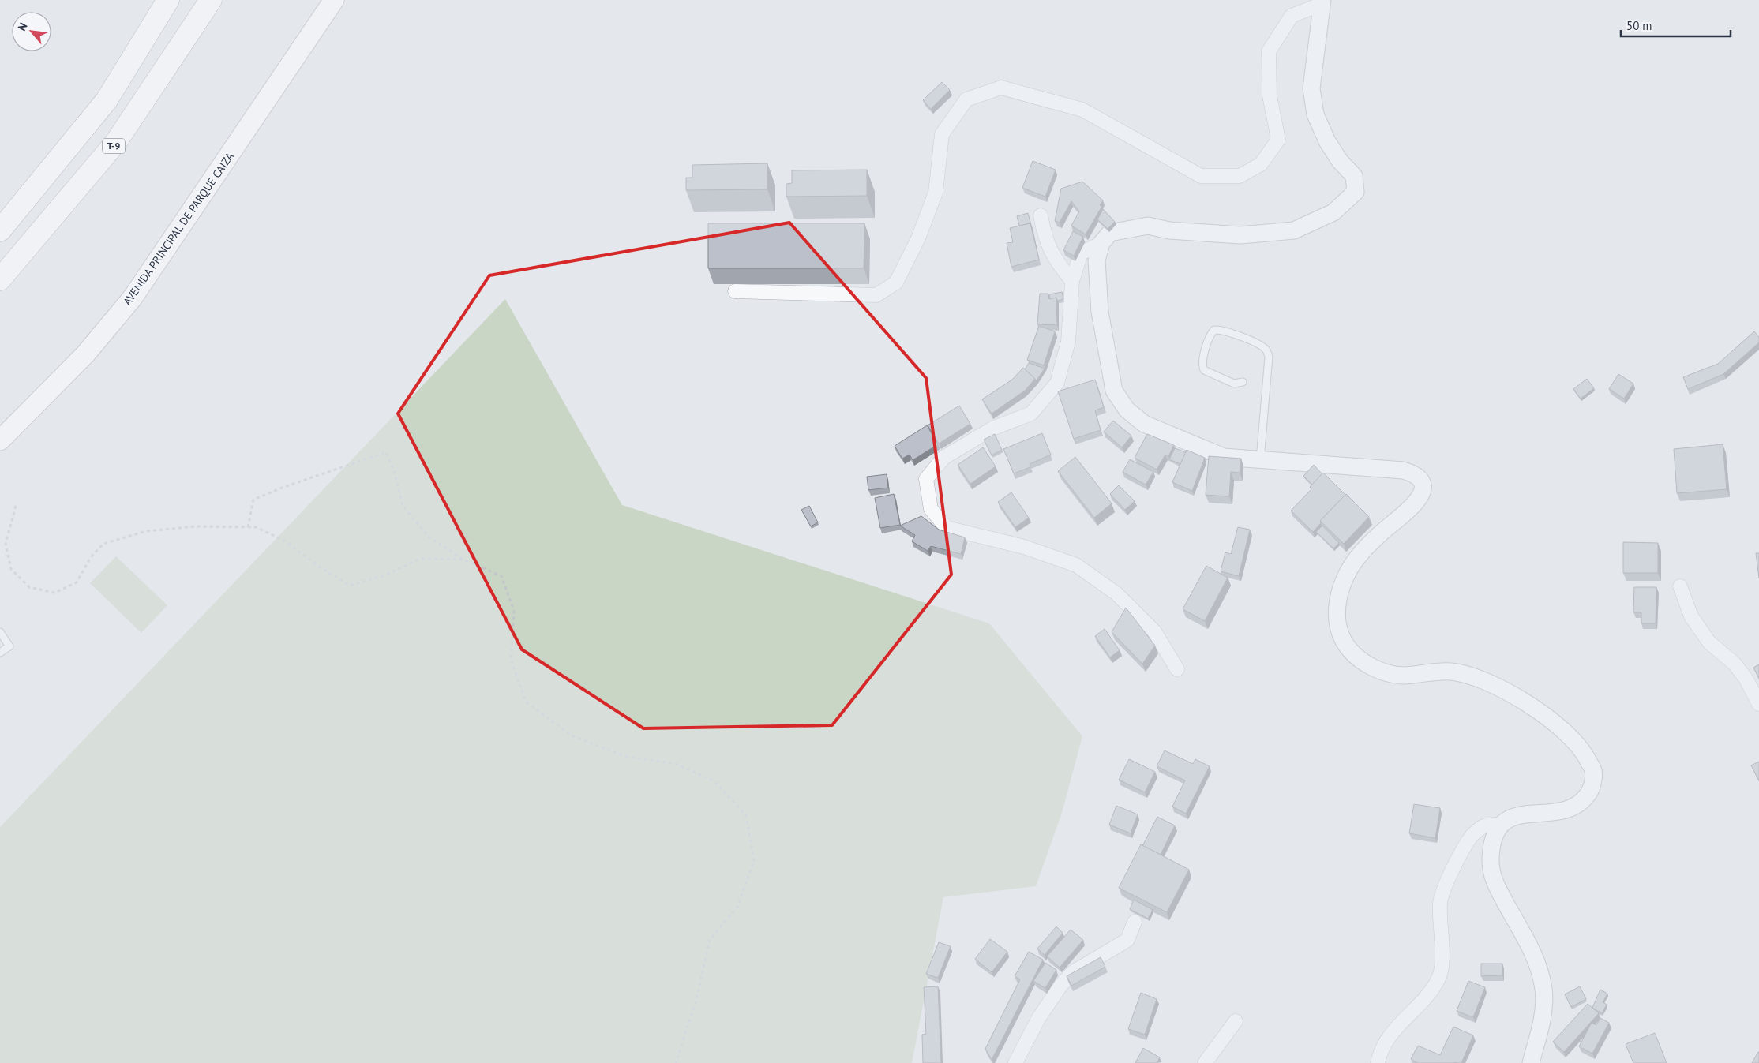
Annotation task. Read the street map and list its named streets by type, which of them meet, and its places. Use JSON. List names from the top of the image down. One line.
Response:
{"streets":{"highway":["T-9"],"main road":["AVENIDA PRINCIPAL DE PARQUE CAIZA"]},"scale_bar":"50 m","north":"top left"}
